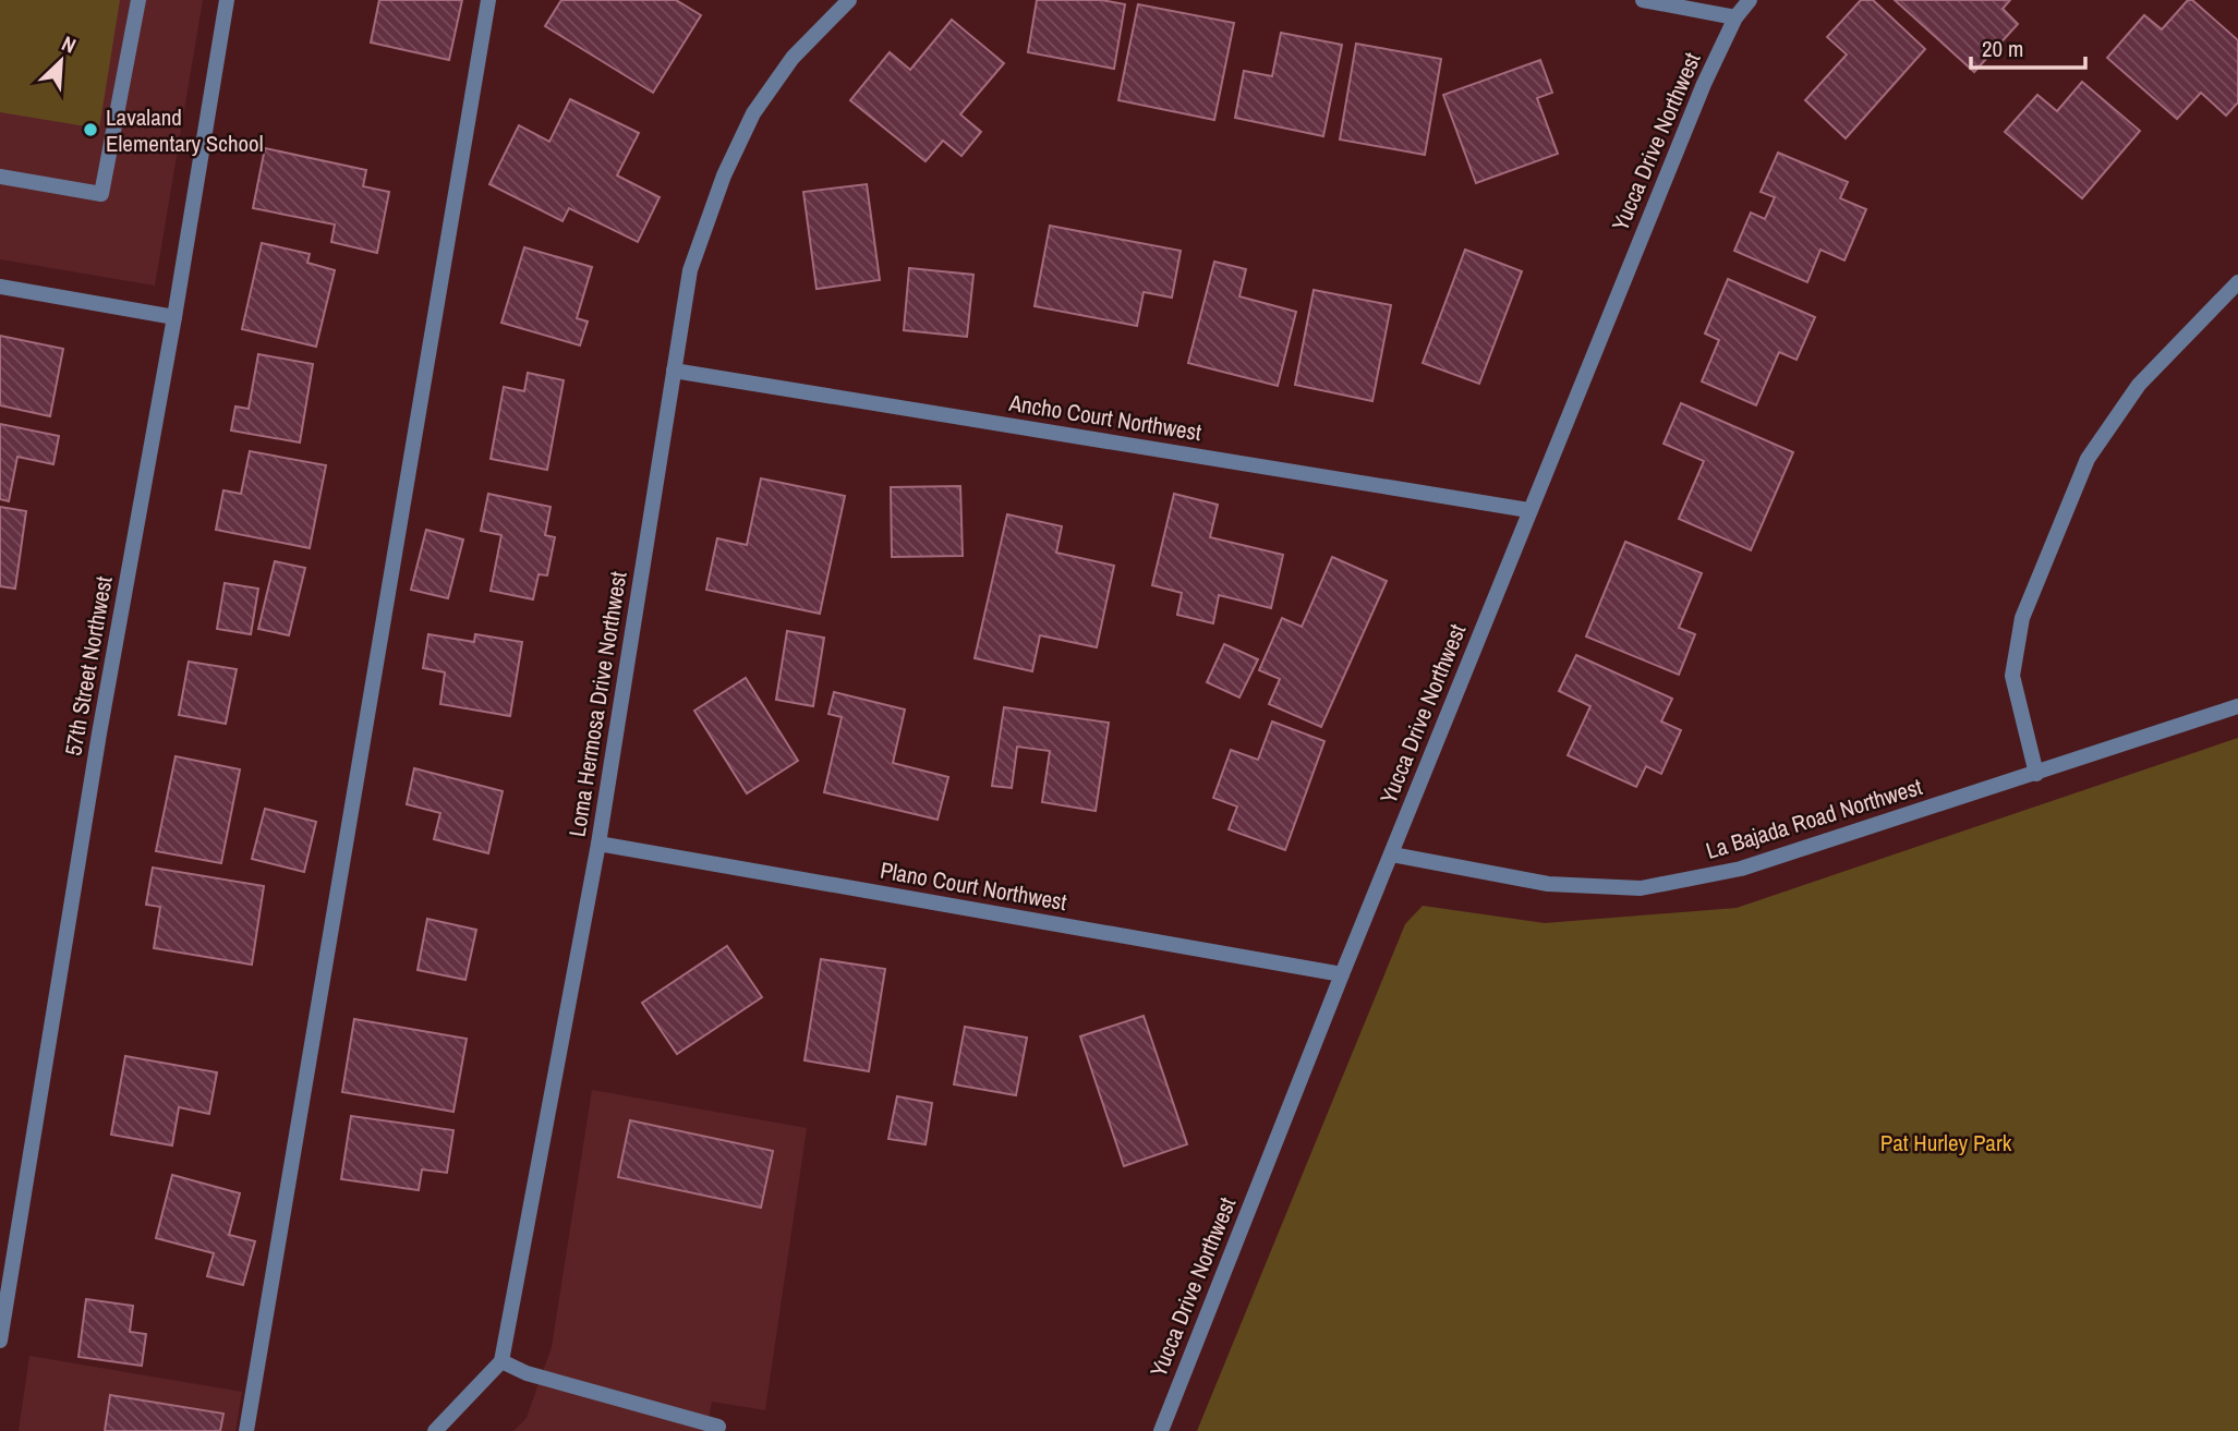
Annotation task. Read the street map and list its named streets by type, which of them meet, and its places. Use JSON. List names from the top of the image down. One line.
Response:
{"streets":{"street":["Yucca Drive Northwest","Ancho Court Northwest","57th Street Northwest","Loma Hermosa Drive Northwest","La Bajada Road Northwest","Plano Court Northwest"]},"crossings":[["Yucca Drive Northwest","Ancho Court Northwest"],["Yucca Drive Northwest","La Bajada Road Northwest"],["Yucca Drive Northwest","Plano Court Northwest"],["Ancho Court Northwest","Loma Hermosa Drive Northwest"],["Loma Hermosa Drive Northwest","Plano Court Northwest"]],"parks":["Pat Hurley Park"],"places":["Lavaland Elementary School"],"scale_bar":"20 m","north":"top right"}
